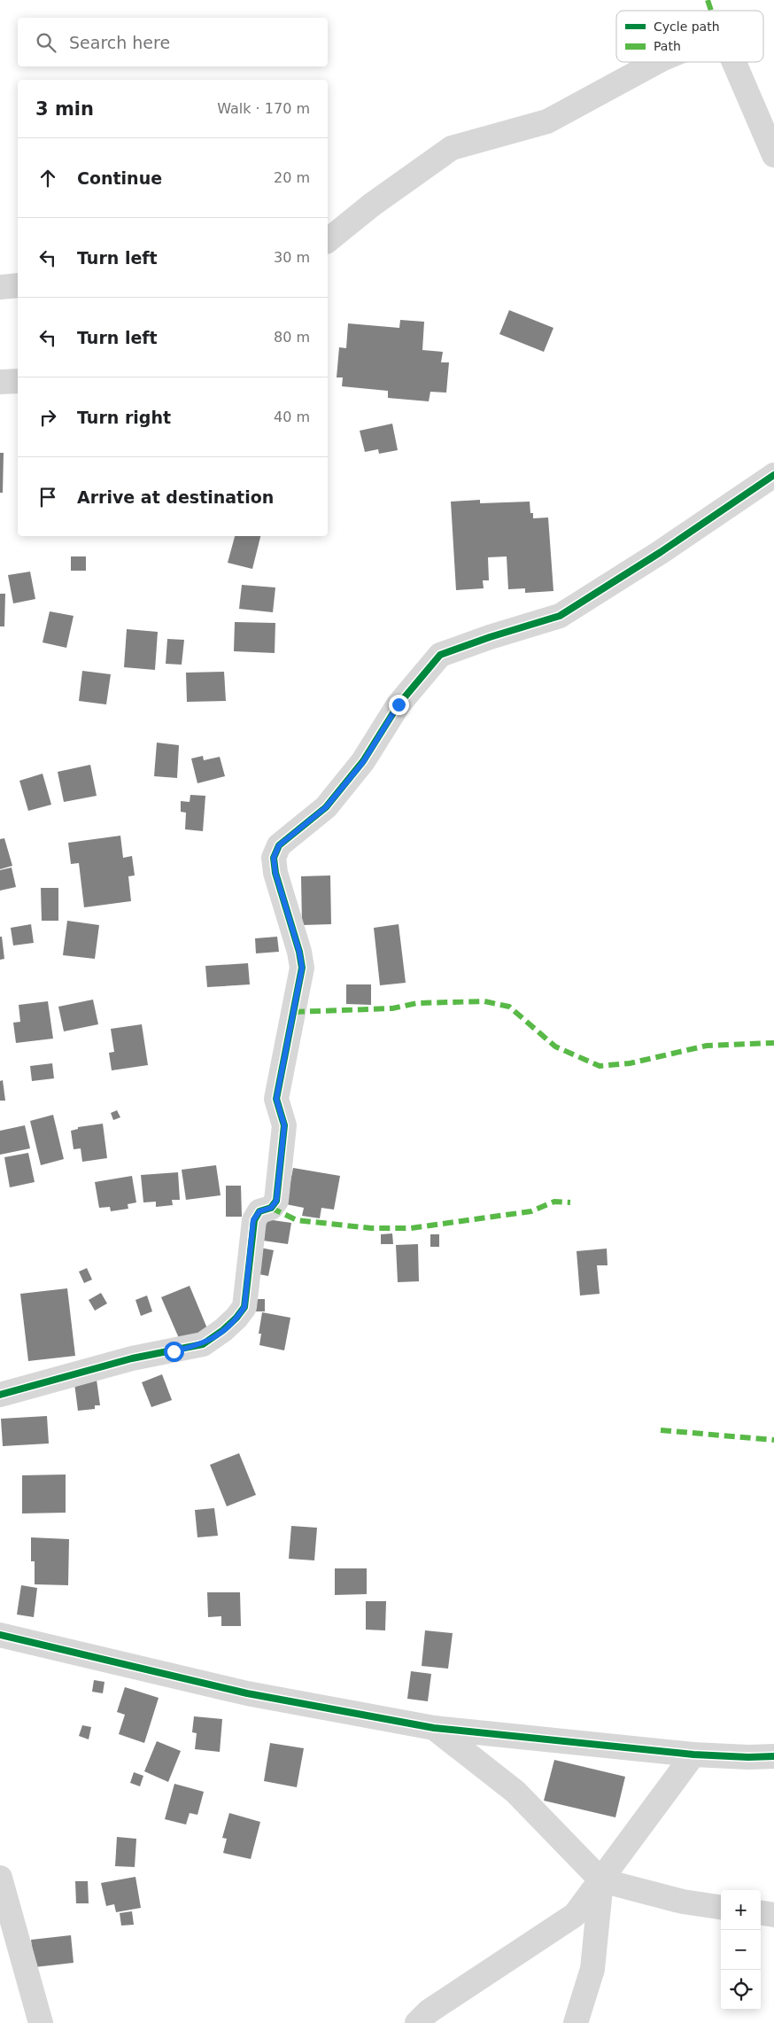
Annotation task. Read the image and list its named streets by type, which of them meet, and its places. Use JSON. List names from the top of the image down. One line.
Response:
{"legend":["Cycle path","Path"],"page":{"search":"Search here","heading":["3 min","Walk · 170 m"],"list":[["Continue","20 m"],["Turn left","30 m"],["Turn left","80 m"],["Turn right","40 m"],"Arrive at destination"],"map_buttons":["+","−"]}}
